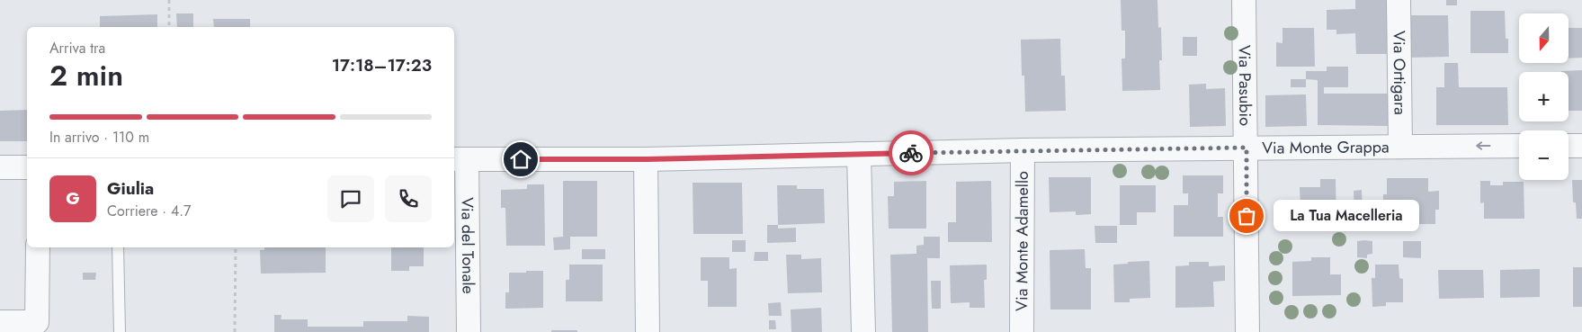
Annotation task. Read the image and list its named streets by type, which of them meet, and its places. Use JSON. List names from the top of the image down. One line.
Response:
{"streets":{"street":["Via Ortigara","Via Pasubio","Via Monte Grappa","Via Monte Adamello","Via del Tonale"]},"crossings":[["Via Ortigara","Via Monte Grappa"],["Via Pasubio","Via Monte Grappa"],["Via Monte Grappa","Via Monte Adamello"],["Via Monte Grappa","Via del Tonale"]],"places":["La Tua Macelleria"],"north":"bottom","page":{"map_buttons":["+","−"],"heading":["2 min","Arriva tra","17:18–17:23"],"panel":["Giulia","Corriere · 4.7"],"bar":"In arrivo · 110 m","round":"G","bubble":"La Tua Macelleria"}}
